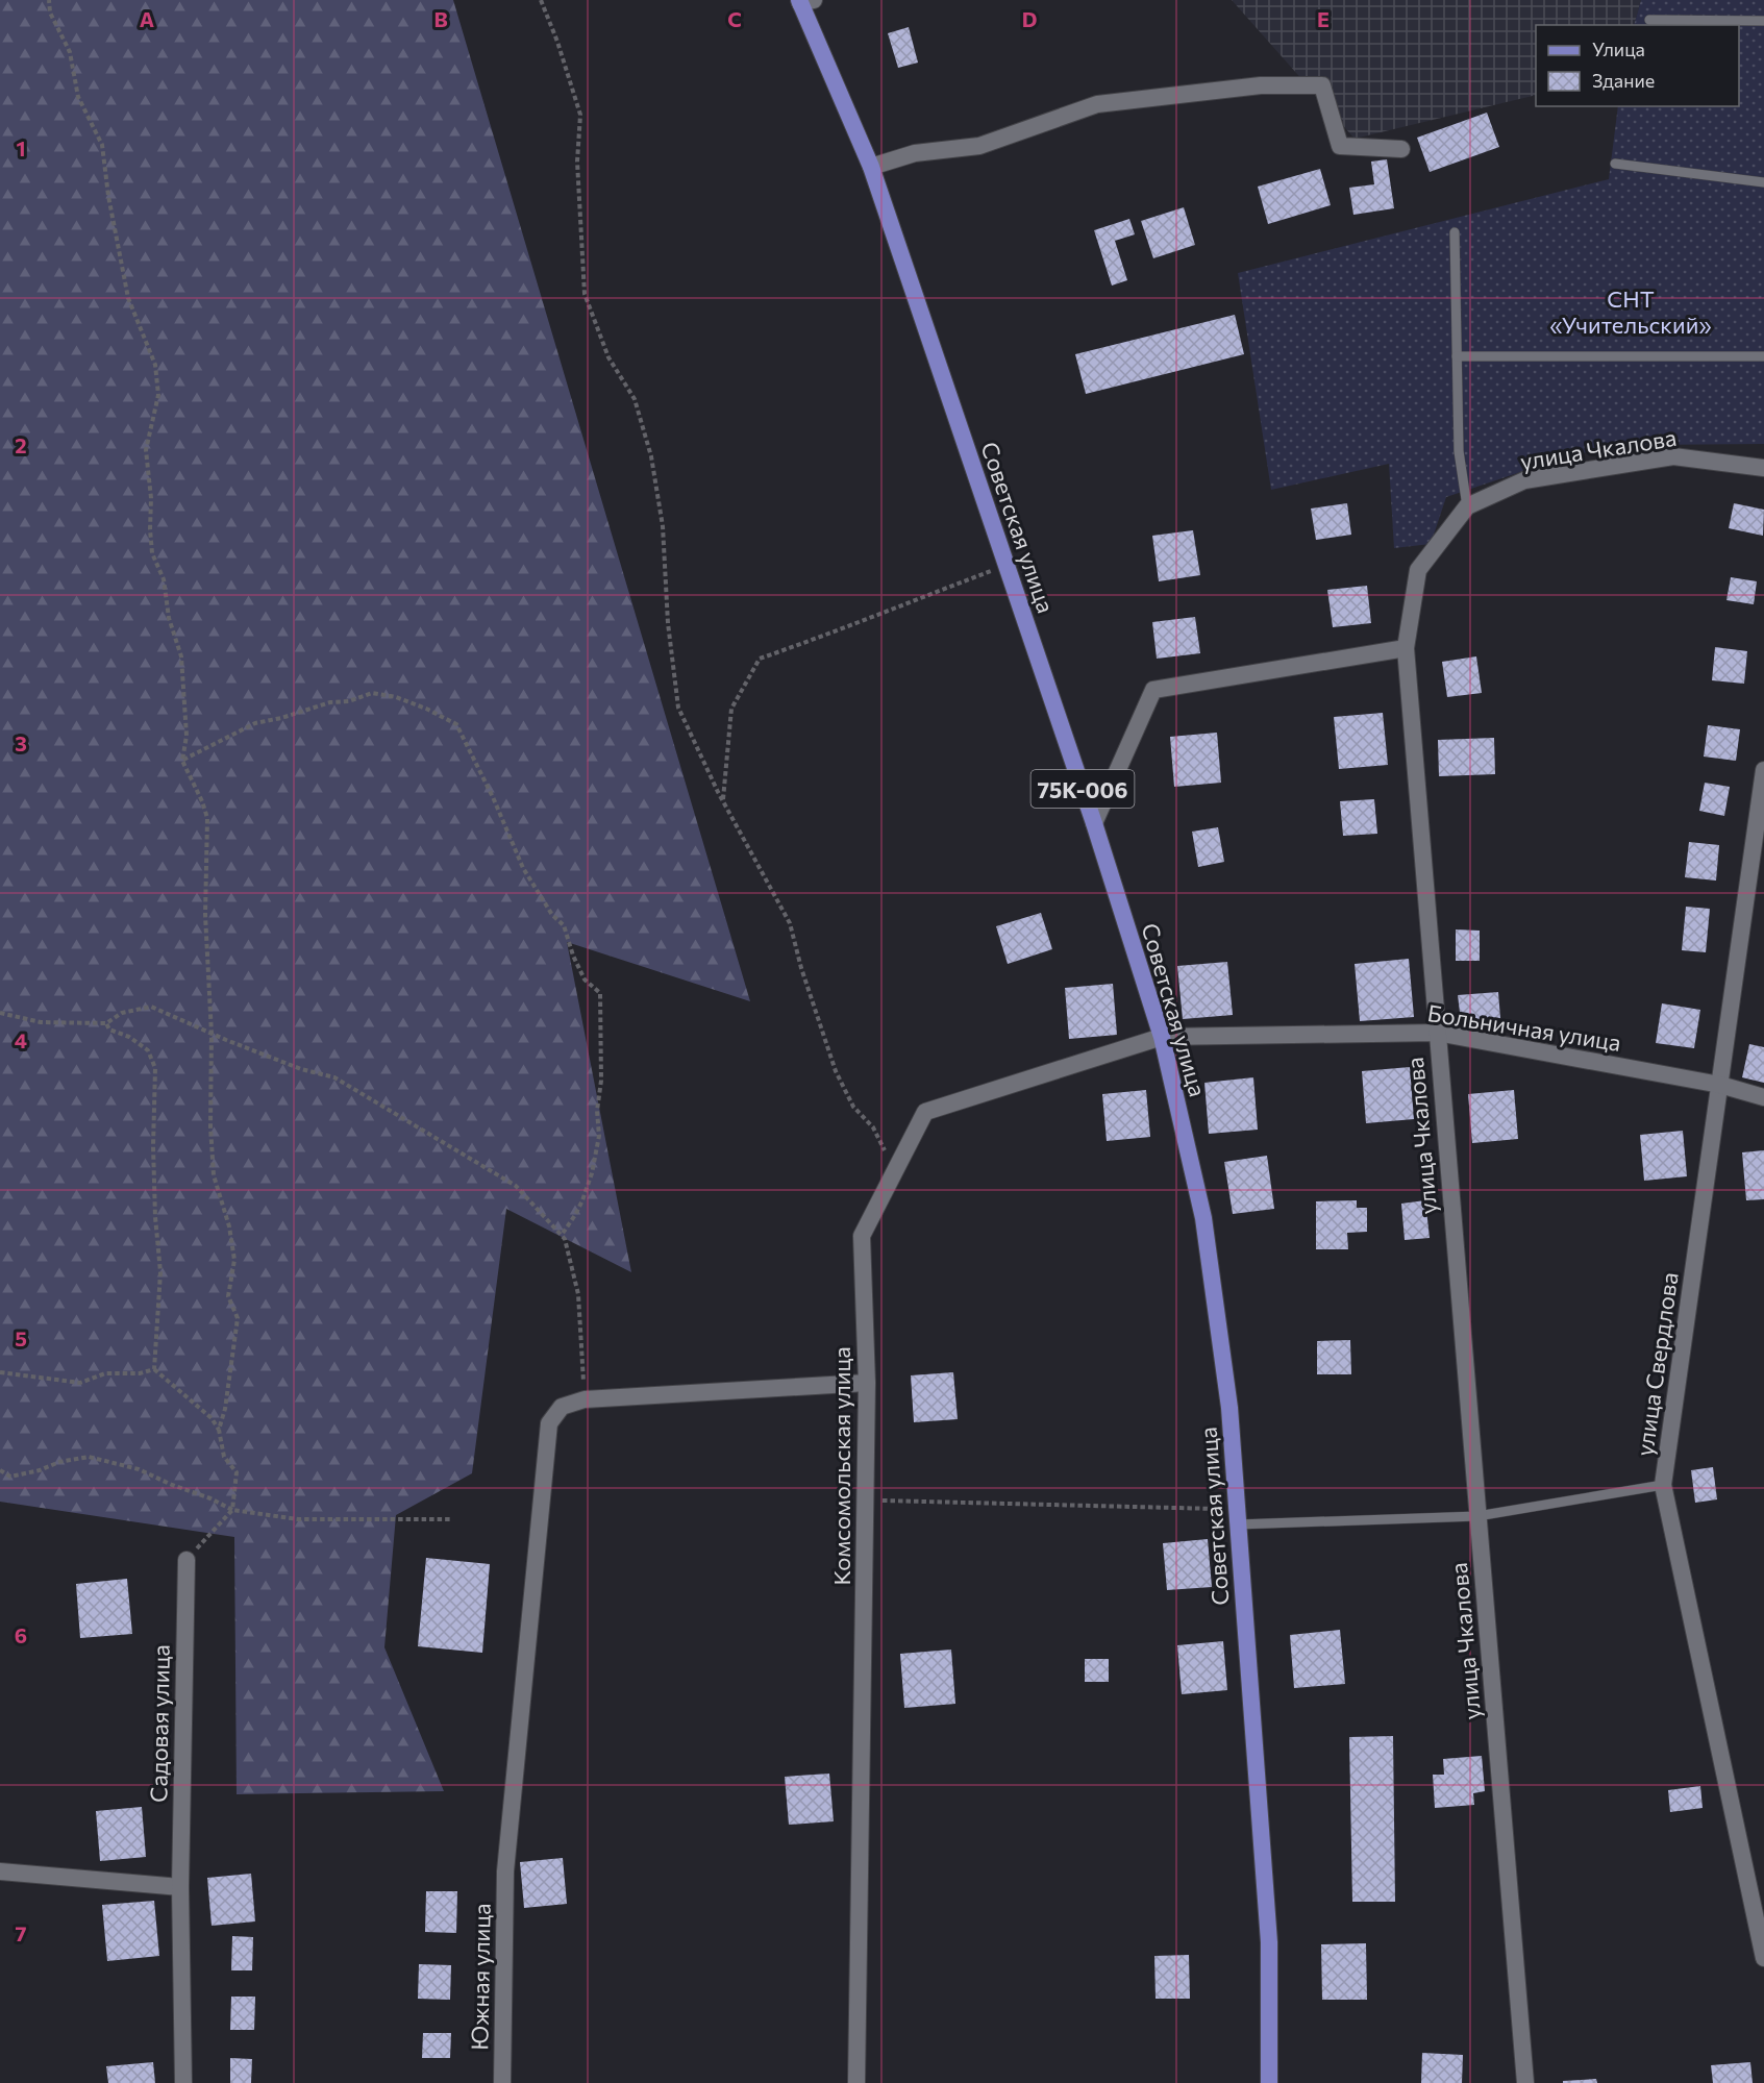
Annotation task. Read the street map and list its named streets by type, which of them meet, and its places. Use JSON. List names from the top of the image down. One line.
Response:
{"streets":{"main road":["Советская улица","75К-006"],"street":["улица Чкалова","Больничная улица","улица Свердлова","Комсомольская улица","Садовая улица","Южная улица"]},"crossings":[["улица Чкалова","Больничная улица"],["Советская улица","Больничная улица"],["Советская улица","Комсомольская улица"],["Больничная улица","улица Свердлова"],["Больничная улица","Комсомольская улица"]],"parks":["СНТ «Учительский»"],"legend":["Улица","Здание"],"grid":{"columns":["A","B","C","D","E"],"rows":["1","2","3","4","5","6","7"]}}
